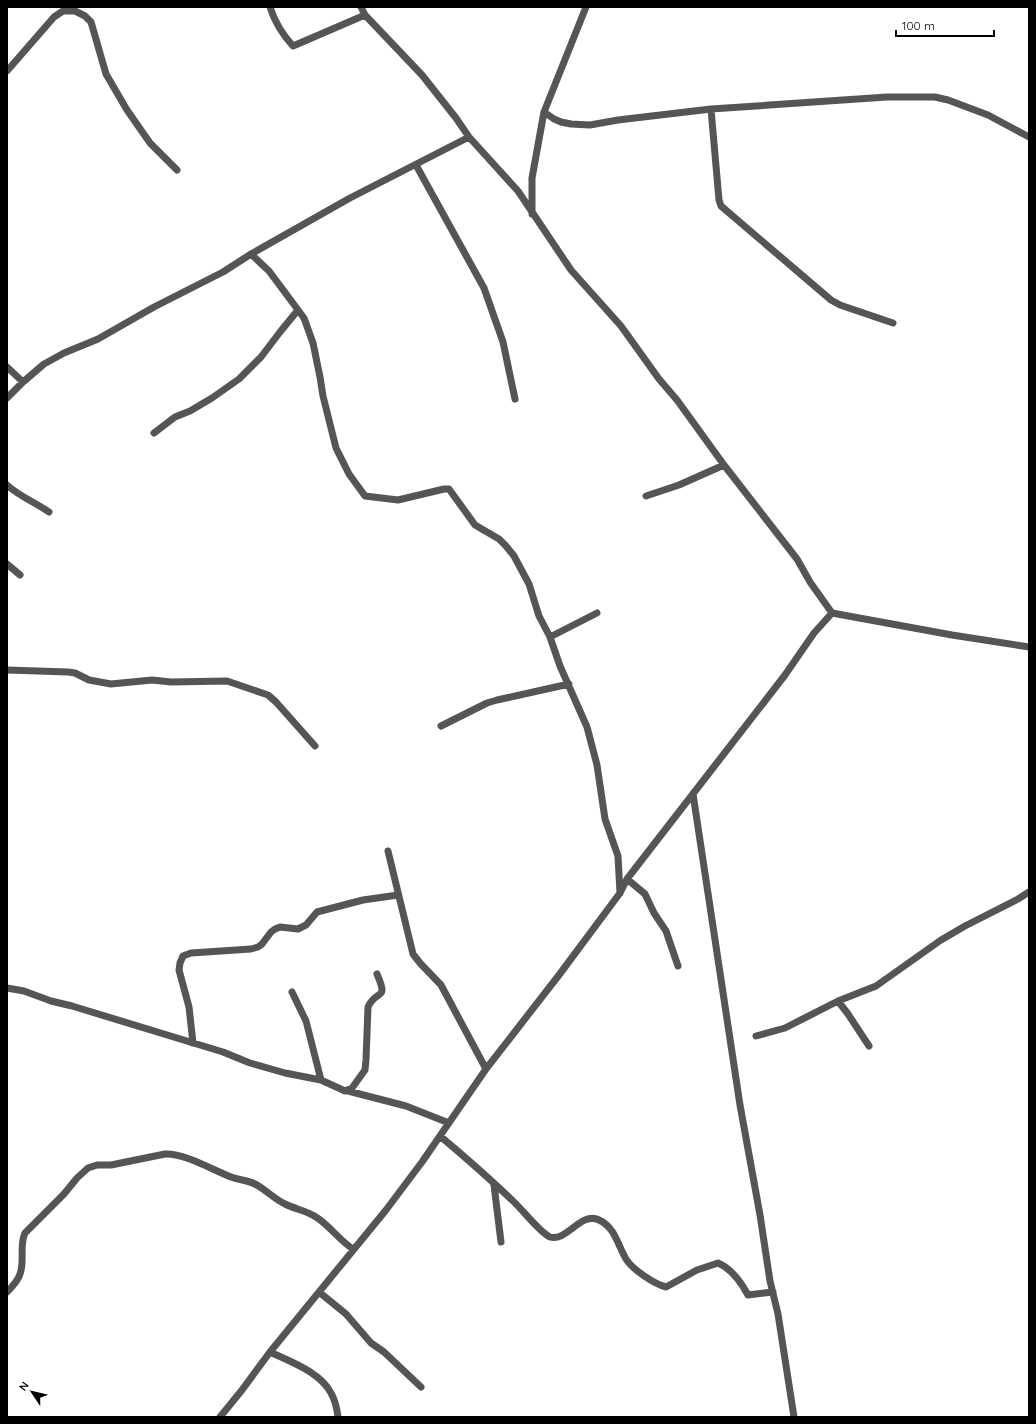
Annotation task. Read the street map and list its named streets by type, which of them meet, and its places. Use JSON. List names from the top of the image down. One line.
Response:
{"scale_bar":"100 m","north":"top left"}
